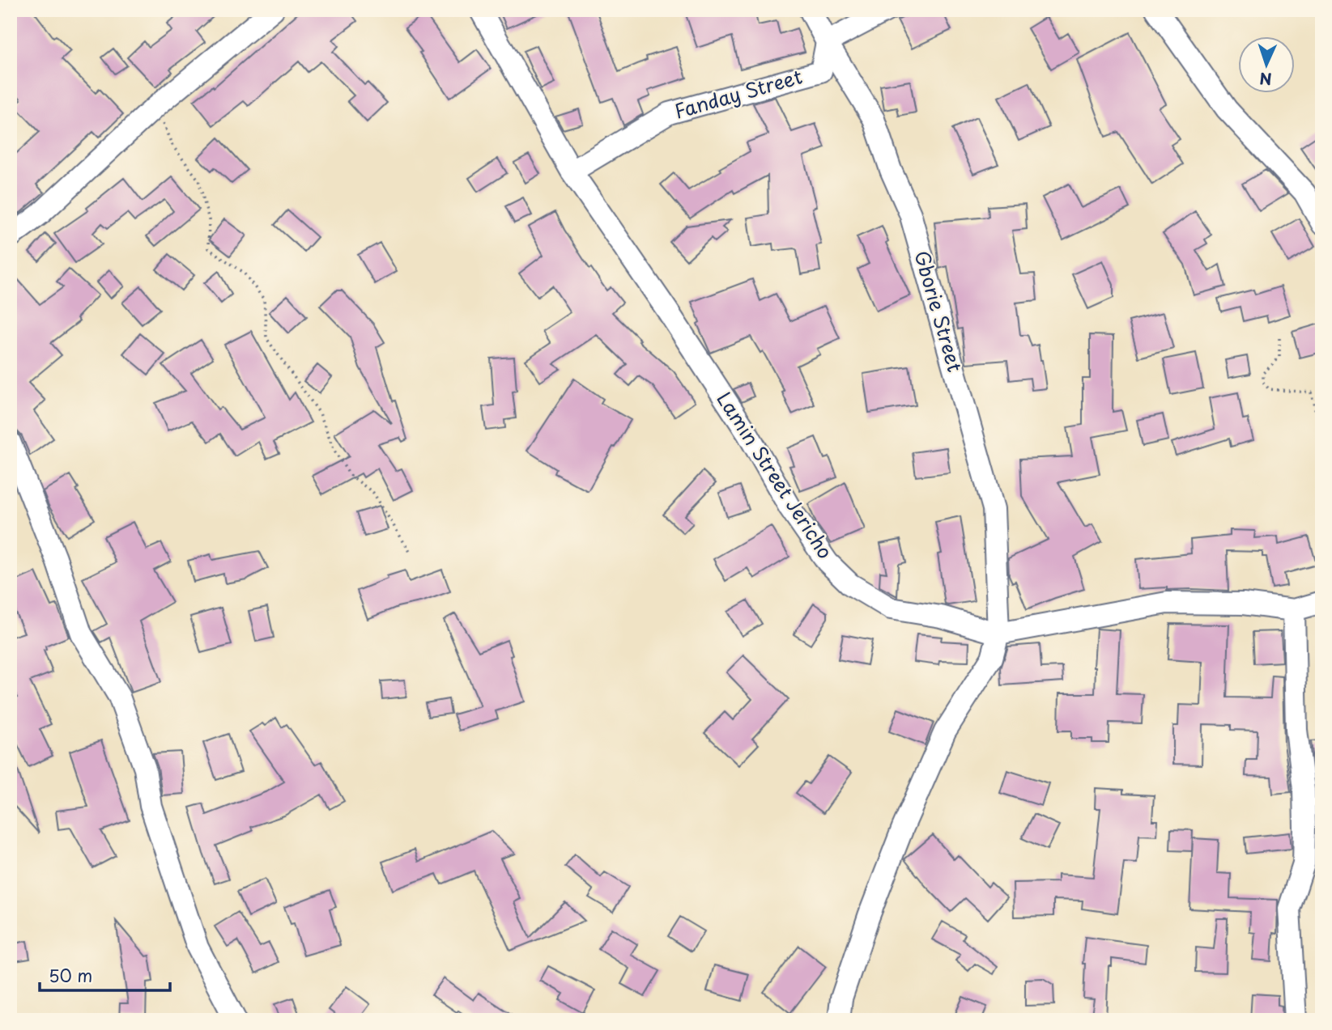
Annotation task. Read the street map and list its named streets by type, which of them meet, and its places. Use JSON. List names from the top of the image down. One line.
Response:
{"streets":{"street":["Fanday Street","Gborie Street","Lamin Street Jericho"]},"crossings":[["Fanday Street","Gborie Street"],["Fanday Street","Lamin Street Jericho"],["Gborie Street","Lamin Street Jericho"]],"scale_bar":"50 m","north":"bottom"}
